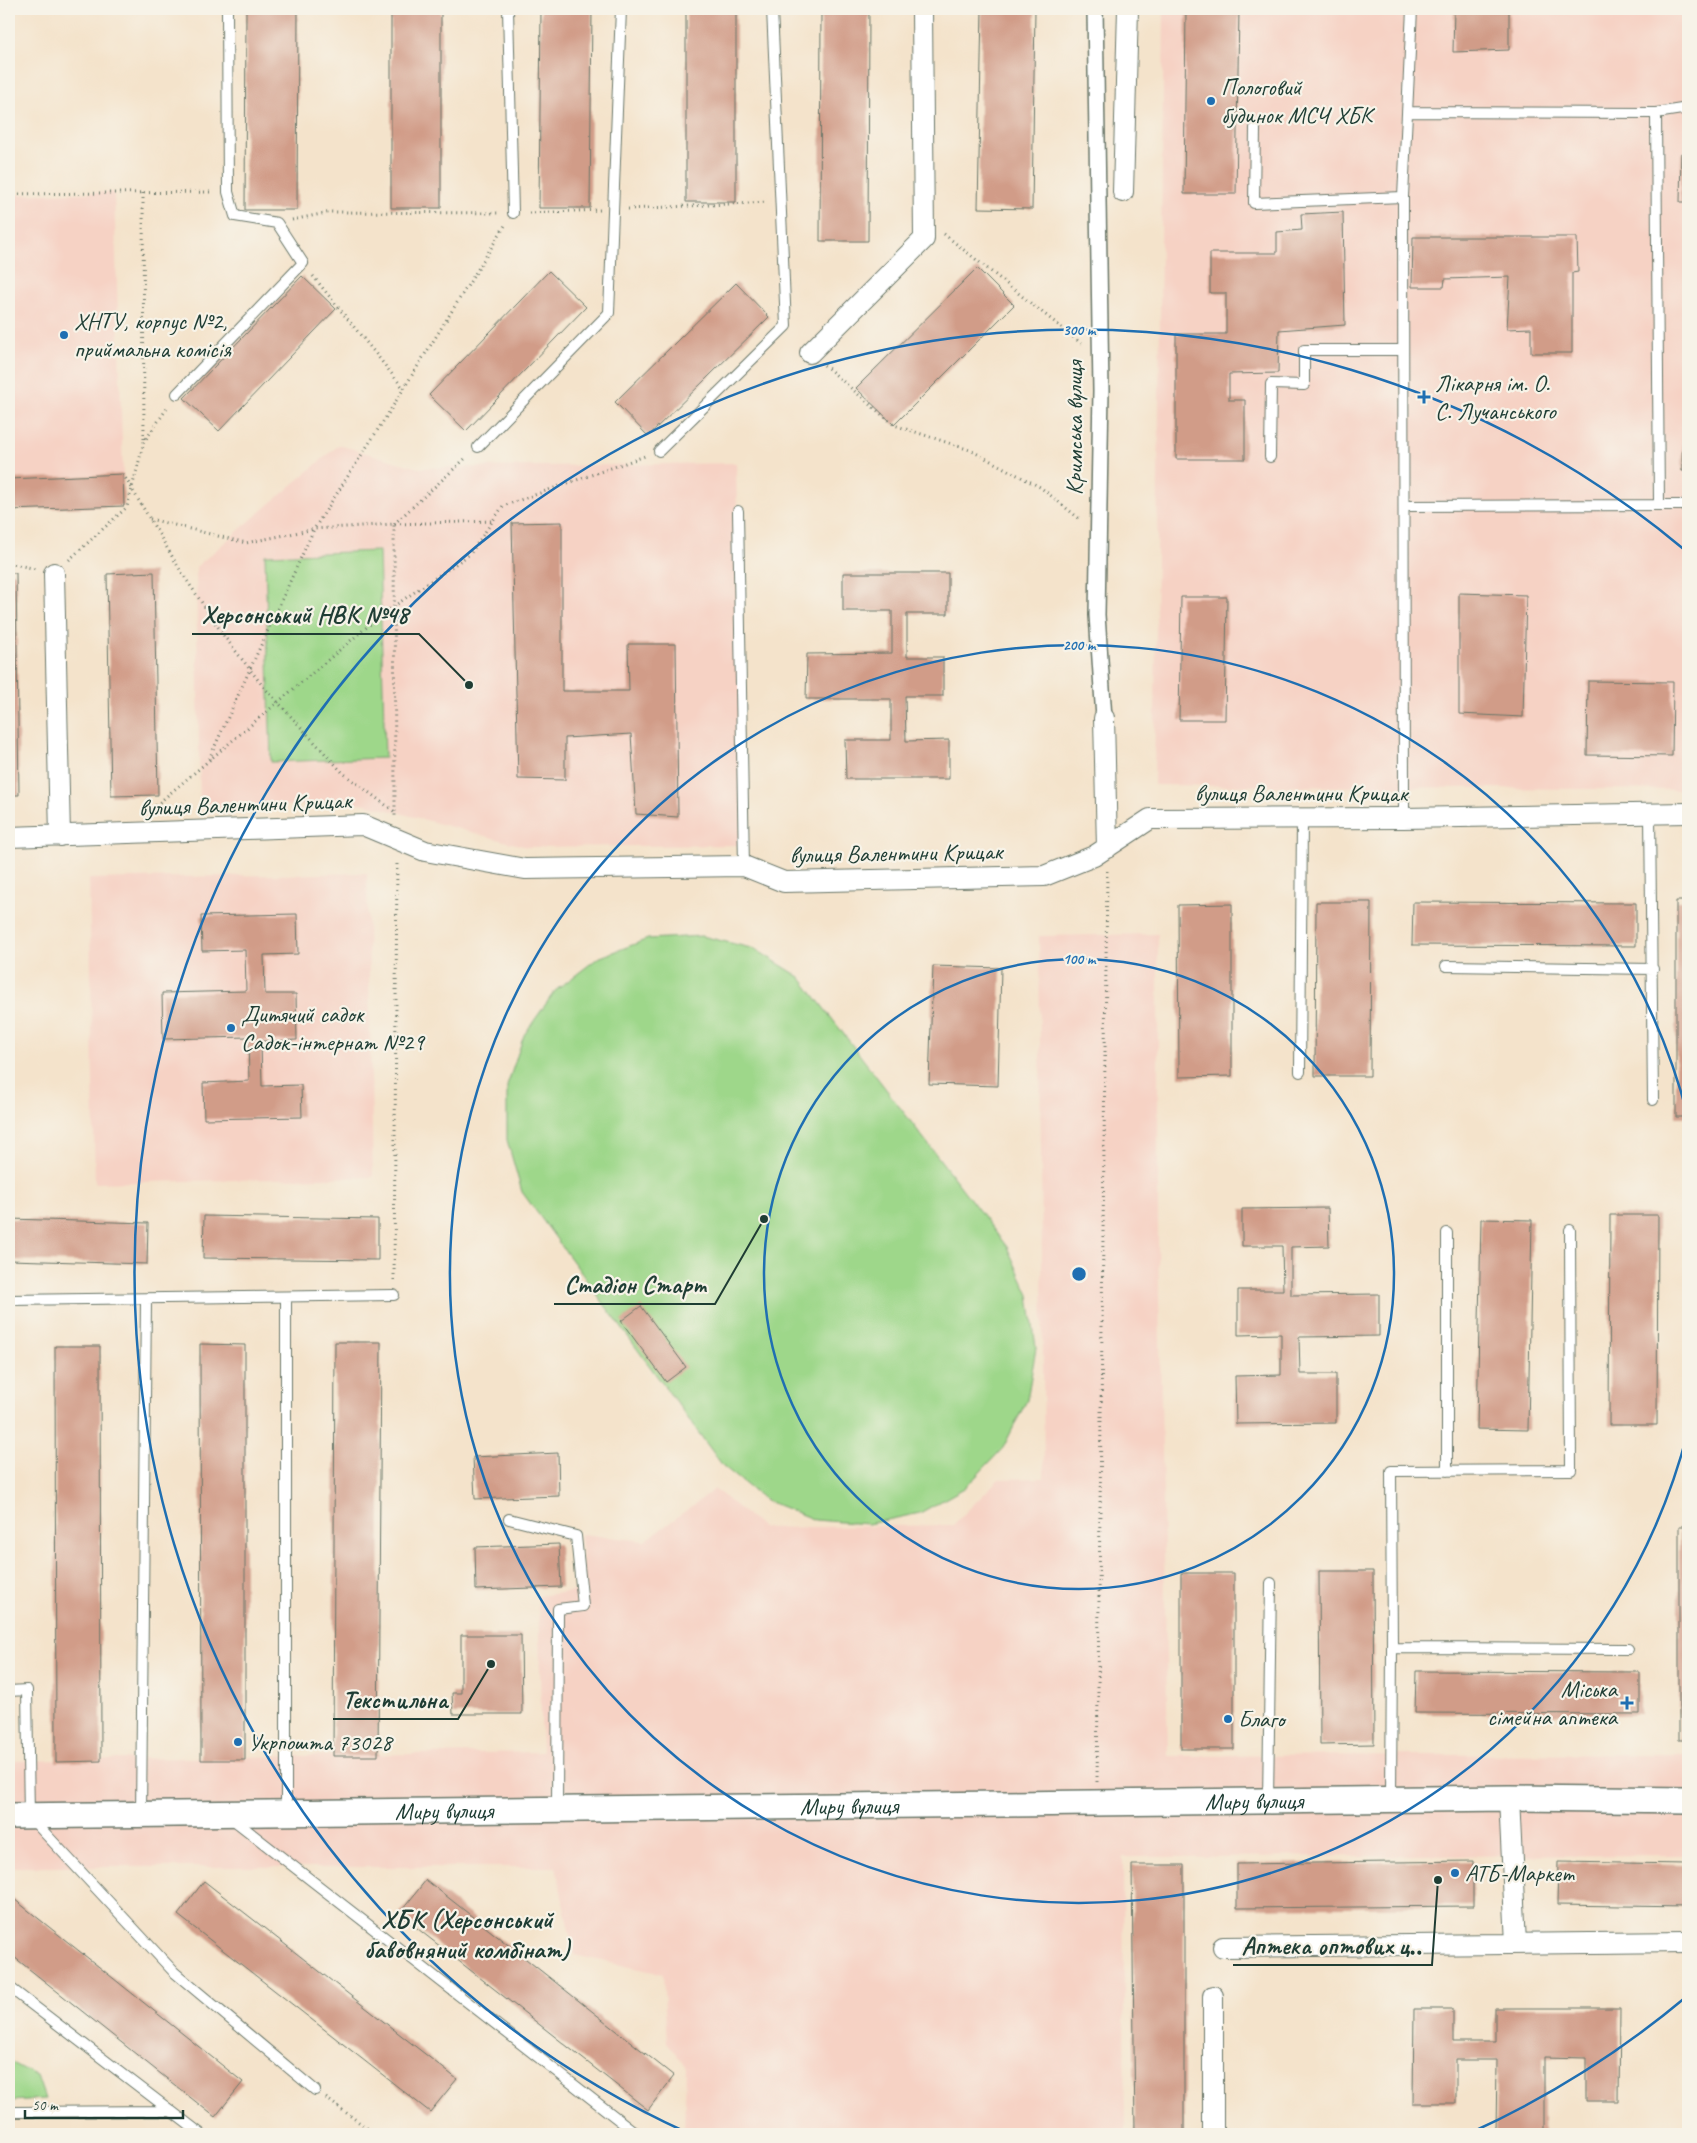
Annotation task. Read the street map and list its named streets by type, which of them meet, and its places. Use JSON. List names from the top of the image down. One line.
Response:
{"streets":{"street":["Кримська вулиця","вулиця Валентини Крицак","Миру вулиця"]},"crossings":[["Кримська вулиця","вулиця Валентини Крицак"]],"districts":["ХБК (Херсонський бавовняний комбінат)"],"places":{"other":["Пологовий будинок МСЧ ХБК","ХНТУ, корпус №2, приймальна комісія","Херсонський НВК №48","Дитячий садок Садок-інтернат №29","Стадіон Старт","Текстильна","Благо","Укрпошта 73028","АТБ-Маркет","Аптека оптових ц‥"],"health":["Лікарня ім. О. С. Лучанського","Міська сімейна аптека"]},"scale_bar":"50 m","rings":["300 m","200 m","100 m"]}
